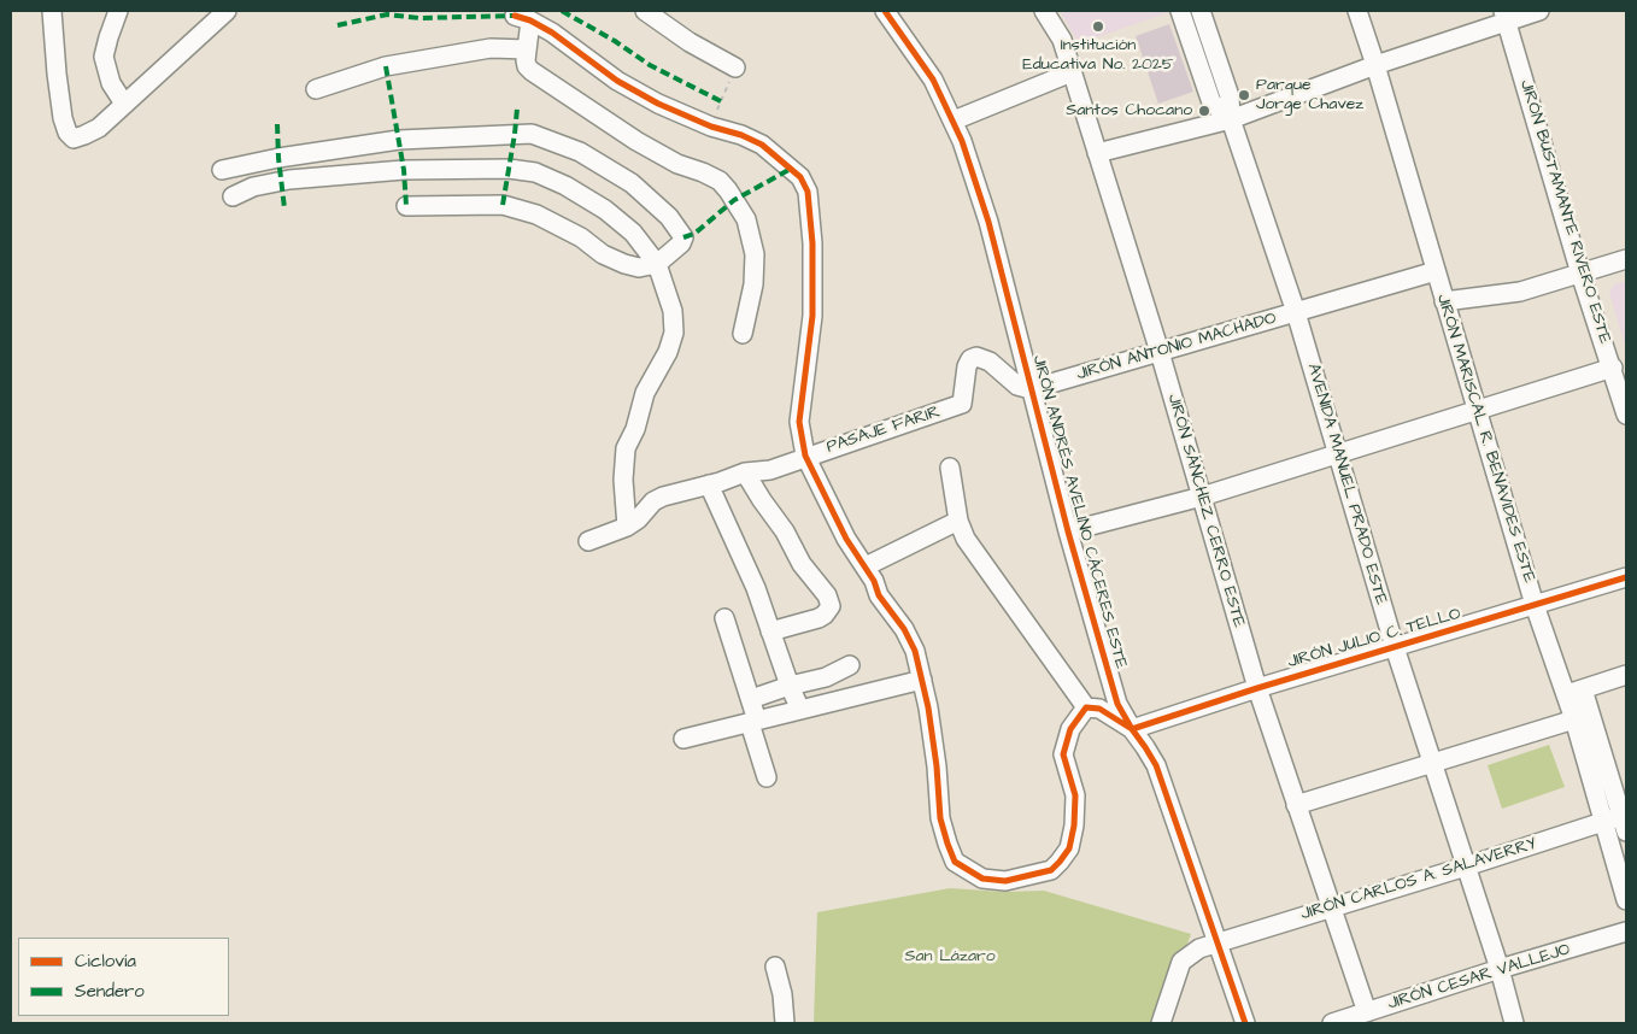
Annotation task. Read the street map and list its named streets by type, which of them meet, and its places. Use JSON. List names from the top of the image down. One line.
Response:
{"streets":{"street":["JIRÓN BUSTAMANTE RIVERO ESTE","JIRÓN ANTONIO MACHADO","PASAJE FARIR","JIRÓN MARISCAL R. BENAVIDES ESTE","AVENIDA MANUEL PRADO ESTE","JIRÓN SÁNCHEZ CERRO ESTE","JIRÓN ANDRÉS AVELINO CÁCERES ESTE","JIRÓN JULIO C. TELLO","JIRÓN CARLOS A. SALAVERRY","JIRÓN CESAR VALLEJO"]},"crossings":[["JIRÓN ANTONIO MACHADO","PASAJE FARIR"],["JIRÓN ANTONIO MACHADO","JIRÓN MARISCAL R. BENAVIDES ESTE"],["JIRÓN ANTONIO MACHADO","AVENIDA MANUEL PRADO ESTE"],["JIRÓN ANTONIO MACHADO","JIRÓN SÁNCHEZ CERRO ESTE"],["JIRÓN ANTONIO MACHADO","JIRÓN ANDRÉS AVELINO CÁCERES ESTE"],["PASAJE FARIR","JIRÓN ANDRÉS AVELINO CÁCERES ESTE"],["JIRÓN MARISCAL R. BENAVIDES ESTE","JIRÓN JULIO C. TELLO"],["JIRÓN MARISCAL R. BENAVIDES ESTE","JIRÓN CARLOS A. SALAVERRY"],["AVENIDA MANUEL PRADO ESTE","JIRÓN JULIO C. TELLO"],["AVENIDA MANUEL PRADO ESTE","JIRÓN CARLOS A. SALAVERRY"],["AVENIDA MANUEL PRADO ESTE","JIRÓN CESAR VALLEJO"],["JIRÓN SÁNCHEZ CERRO ESTE","JIRÓN JULIO C. TELLO"],["JIRÓN SÁNCHEZ CERRO ESTE","JIRÓN CARLOS A. SALAVERRY"],["JIRÓN SÁNCHEZ CERRO ESTE","JIRÓN CESAR VALLEJO"],["JIRÓN ANDRÉS AVELINO CÁCERES ESTE","JIRÓN JULIO C. TELLO"],["JIRÓN ANDRÉS AVELINO CÁCERES ESTE","JIRÓN CARLOS A. SALAVERRY"]],"parks":["San Lázaro"],"places":["Institución Educativa No. 2025","Parque Jorge Chavez","Santos Chocano"],"legend":["Ciclovía","Sendero"]}
